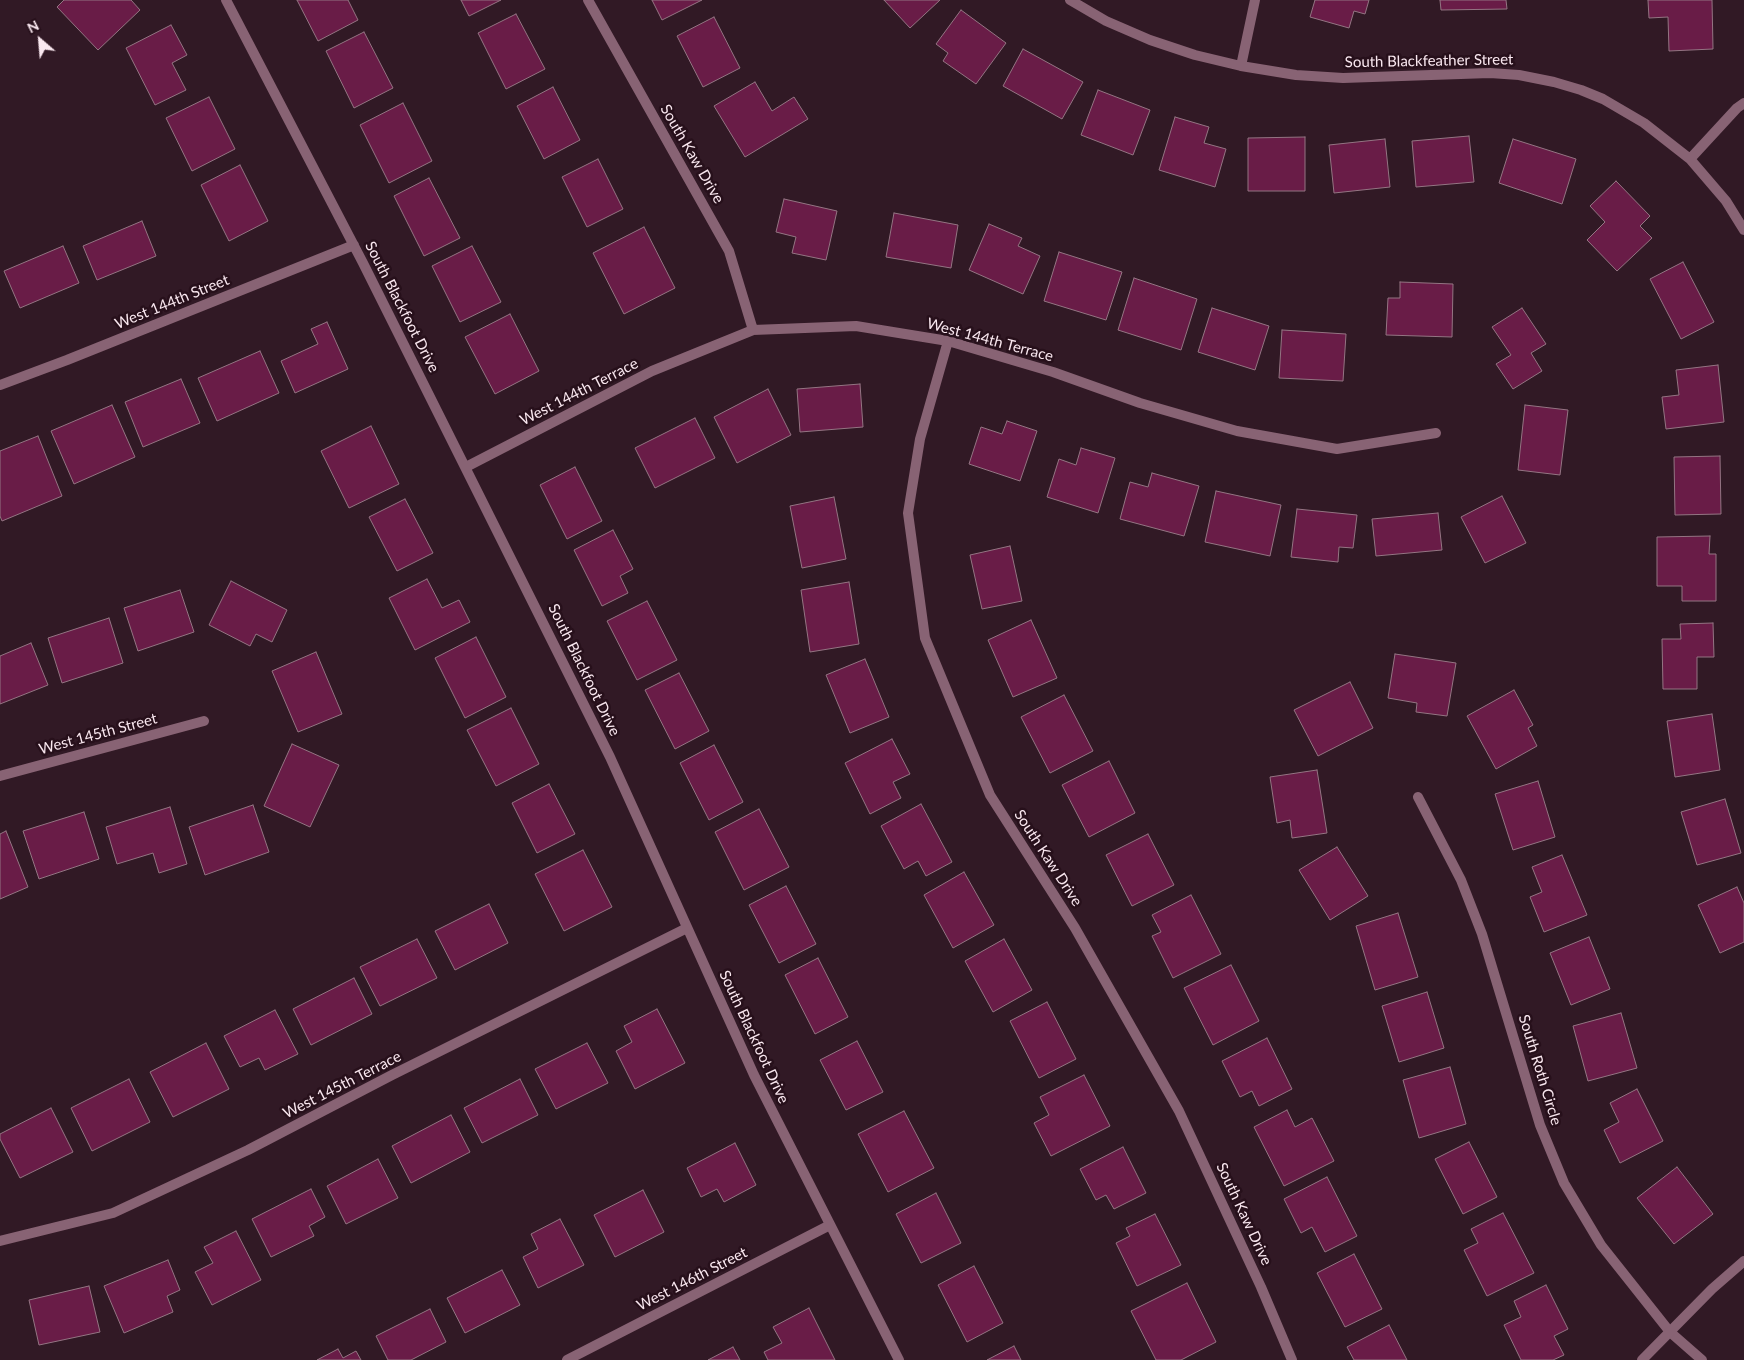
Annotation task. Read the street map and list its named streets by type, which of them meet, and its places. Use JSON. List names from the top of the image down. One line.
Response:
{"streets":{"street":["South Blackfeather Street","South Kaw Drive","West 144th Street","South Blackfoot Drive","West 144th Terrace","West 145th Street","South Roth Circle","West 145th Terrace","West 146th Street"]},"crossings":[["South Kaw Drive","West 144th Terrace"],["West 144th Street","South Blackfoot Drive"],["South Blackfoot Drive","West 144th Terrace"],["South Blackfoot Drive","West 145th Terrace"],["South Blackfoot Drive","West 146th Street"]],"north":"top left"}
